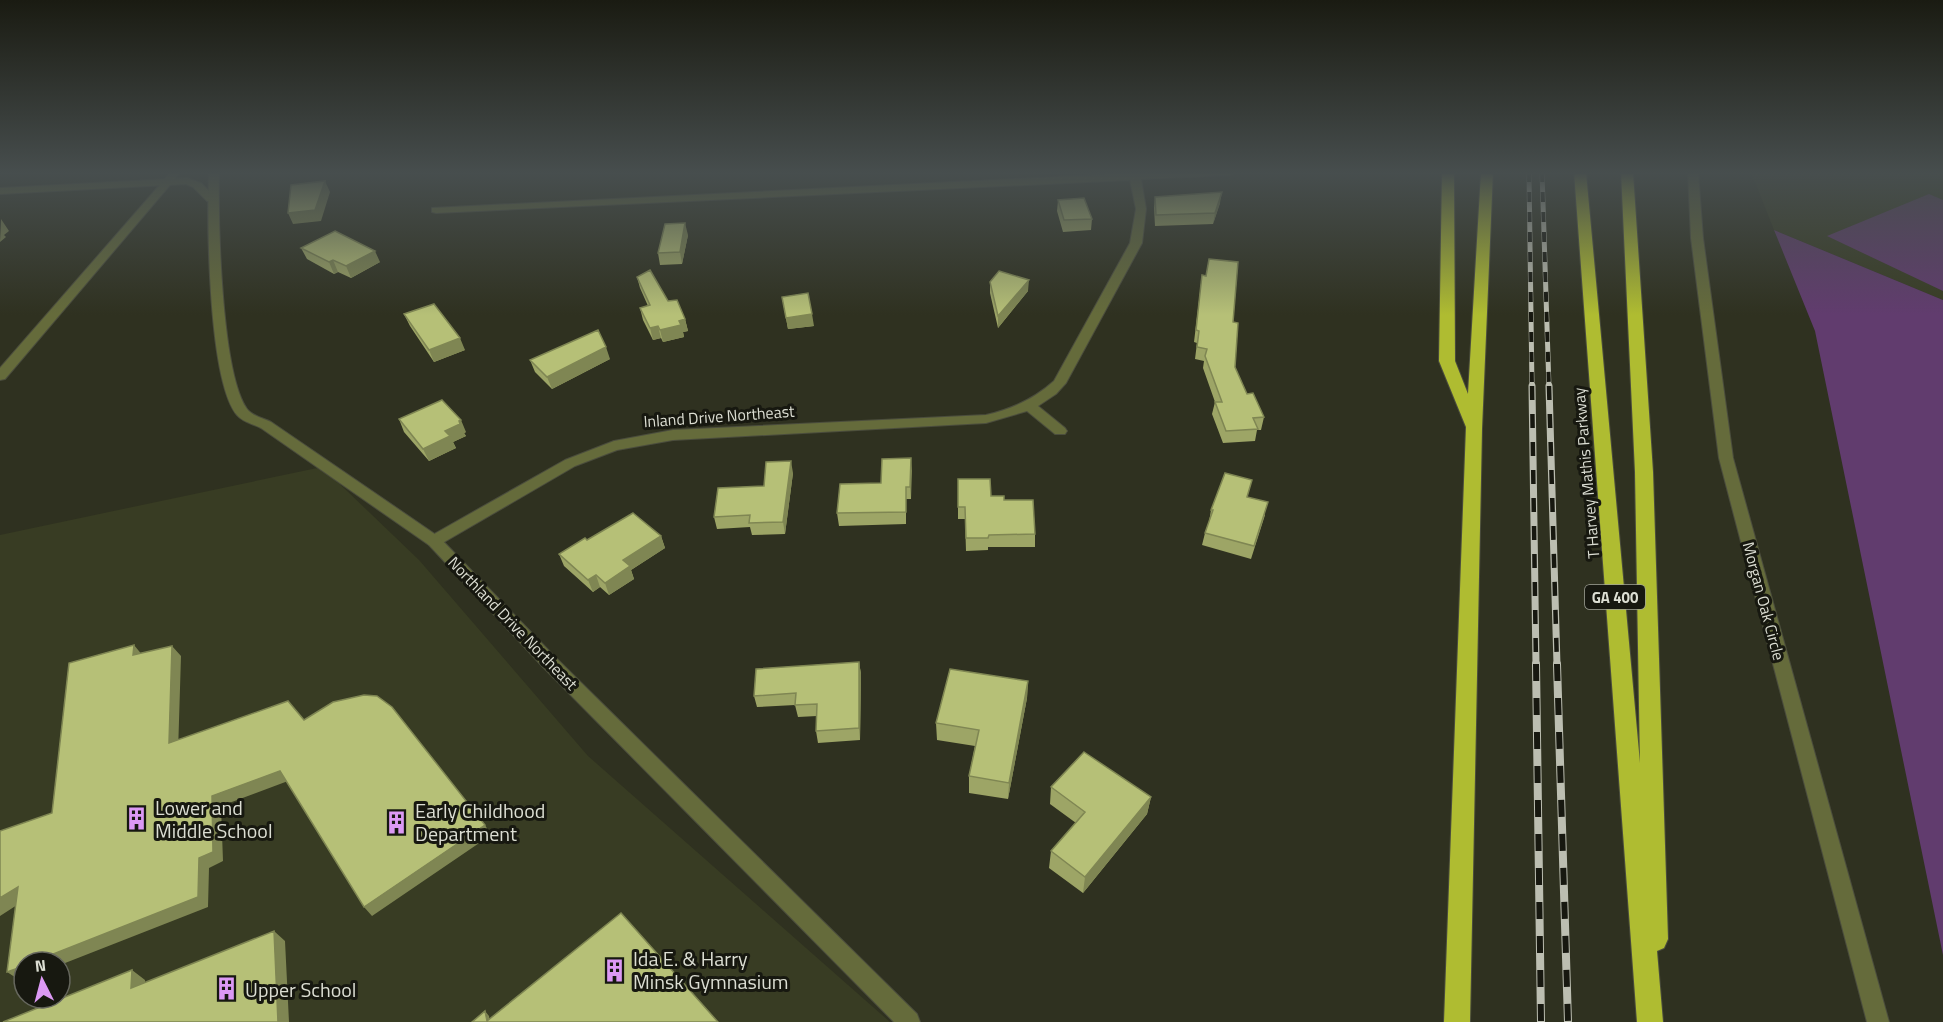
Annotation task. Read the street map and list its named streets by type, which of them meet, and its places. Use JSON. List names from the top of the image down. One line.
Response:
{"streets":{"highway":["T Harvey Mathis Parkway","GA 400"],"street":["Inland Drive Northeast","Morgan Oak Circle","Northland Drive Northeast"]},"crossings":[["Inland Drive Northeast","Northland Drive Northeast"]],"places":{"building":["Lower and Middle School","Early Childhood Department","Ida E. & Harry Minsk Gymnasium","Upper School"]},"north":"top"}
